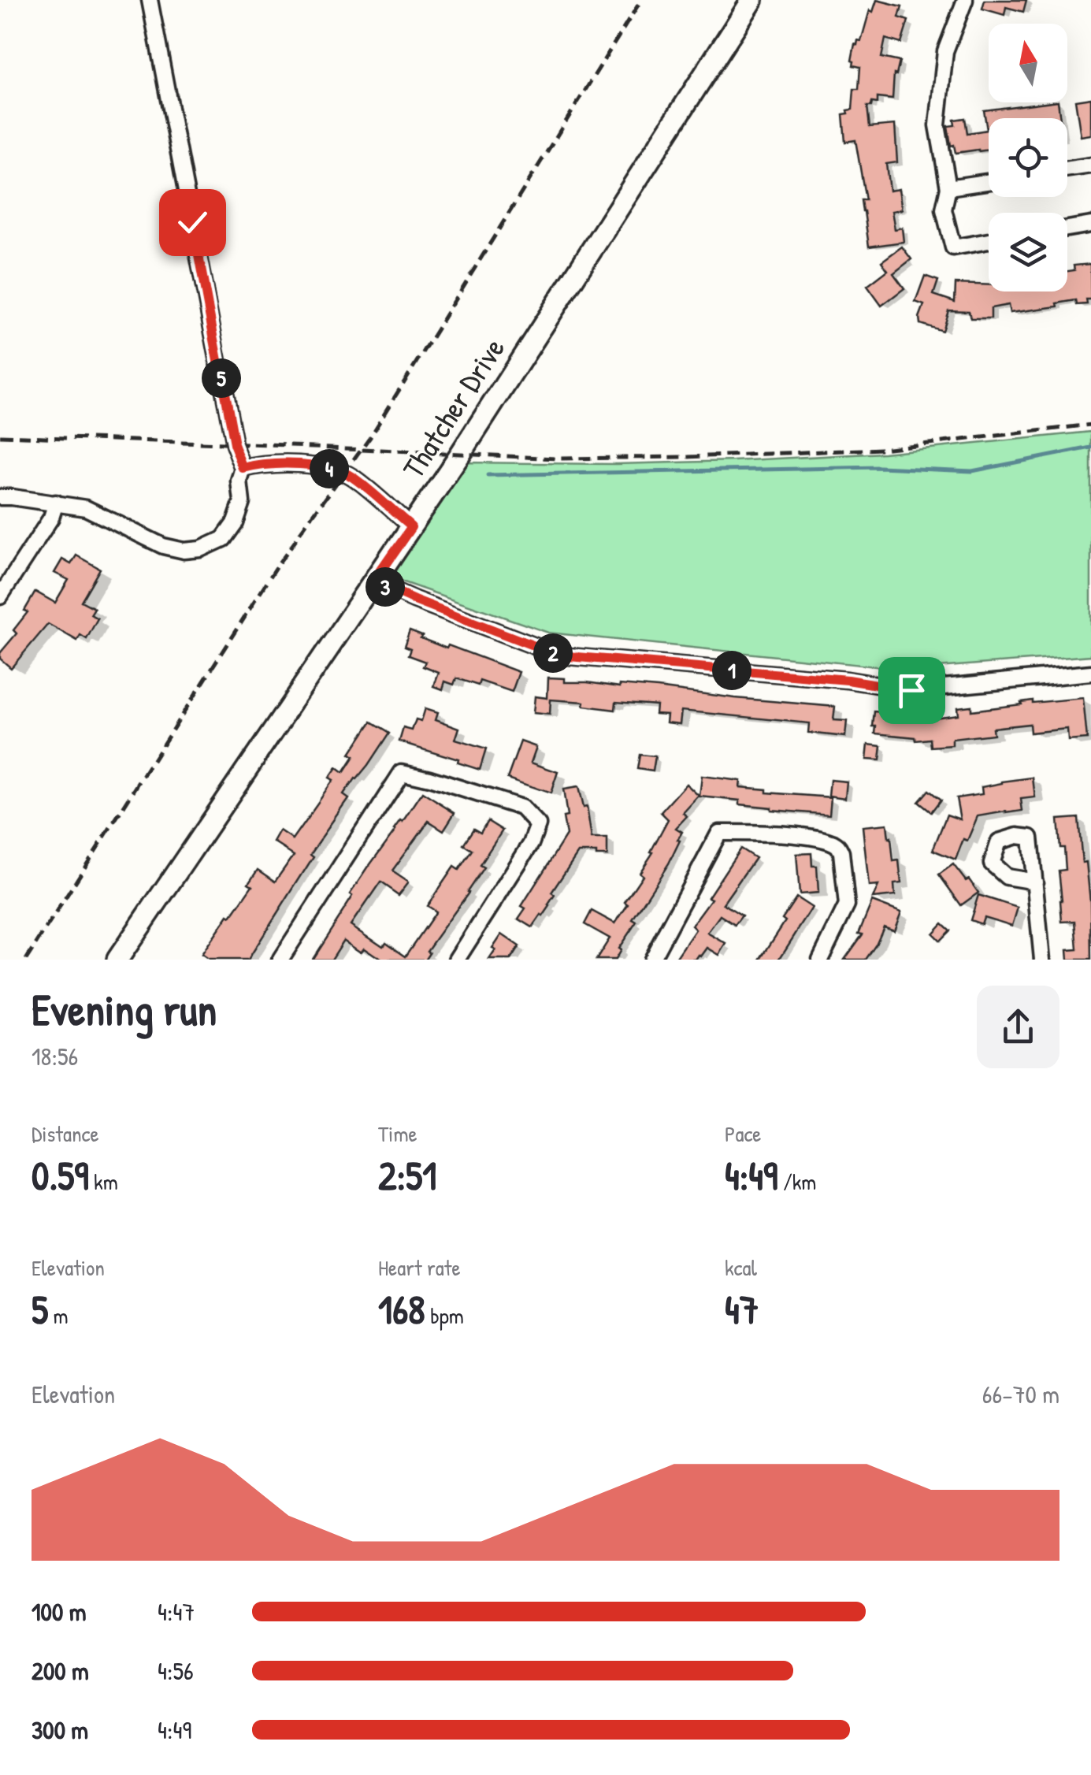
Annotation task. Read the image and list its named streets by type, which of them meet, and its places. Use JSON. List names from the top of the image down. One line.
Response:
{"streets":{"main road":["Thatcher Drive"]},"north":"top","page":{"pins":["5","4","3","2","1"],"heading":["Evening run","18:56"],"stats":[["Distance","0.59 km"],["Time","2:51"],["Pace","4:49 /km"],["Elevation","5 m"],["Heart rate","168 bpm"],["kcal","47"]],"chart":["Elevation","66–70 m"],"list":[{"name":"100 m","note":"4:47"},{"name":"200 m","note":"4:56"},{"name":"300 m","note":"4:49"}]}}
